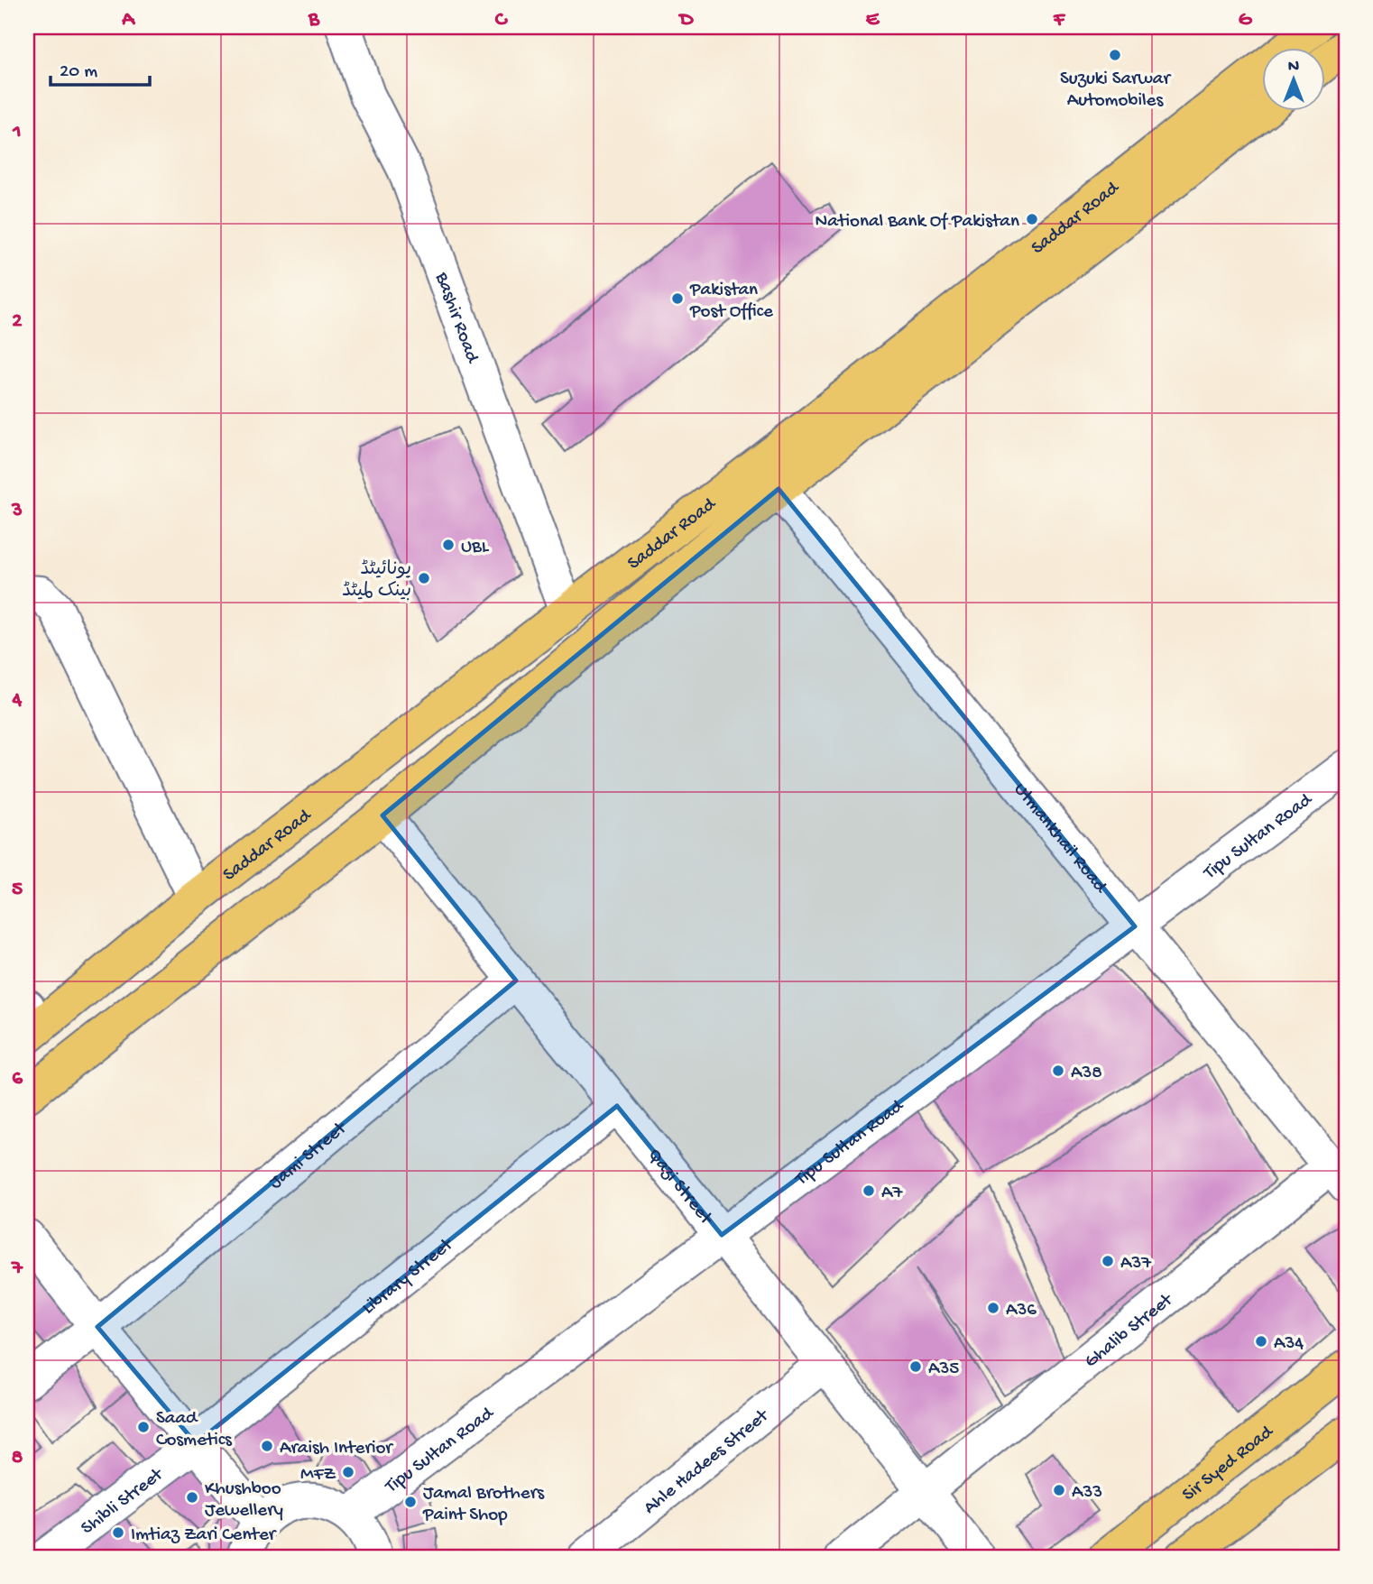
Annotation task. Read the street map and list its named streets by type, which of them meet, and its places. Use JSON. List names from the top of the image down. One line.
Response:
{"streets":{"main road":["Saddar Road","Sir Syed Road"],"street":["Bashir Road","Tipu Sultan Road","Utmankhail Road","Jami Street","Qazi Street","Library Street","Ghalib Street","Ahle Hadees Street","Shibli Street"]},"crossings":[["Saddar Road","Bashir Road"],["Saddar Road","Utmankhail Road"],["Saddar Road","Qazi Street"],["Tipu Sultan Road","Utmankhail Road"],["Tipu Sultan Road","Qazi Street"],["Utmankhail Road","Ghalib Street"],["Jami Street","Qazi Street"],["Qazi Street","Library Street"],["Qazi Street","Ghalib Street"],["Qazi Street","Ahle Hadees Street"],["Library Street","Shibli Street"]],"places":["Suzuki Sarwar Automobiles","National Bank Of Pakistan","Pakistan Post Office","UBL","یونائیٹڈ بینک لمیٹڈ","A38","A7","A37","A36","A34","A35","Saad Cosmetics","Araish Interior","MFZ","A33","Khushboo Jewellery","Jamal Brothers Paint Shop","Imtiaz Zari Center"],"scale_bar":"20 m","north":"top","grid":{"columns":["A","B","C","D","E","F","G"],"rows":["1","2","3","4","5","6","7","8"]}}
